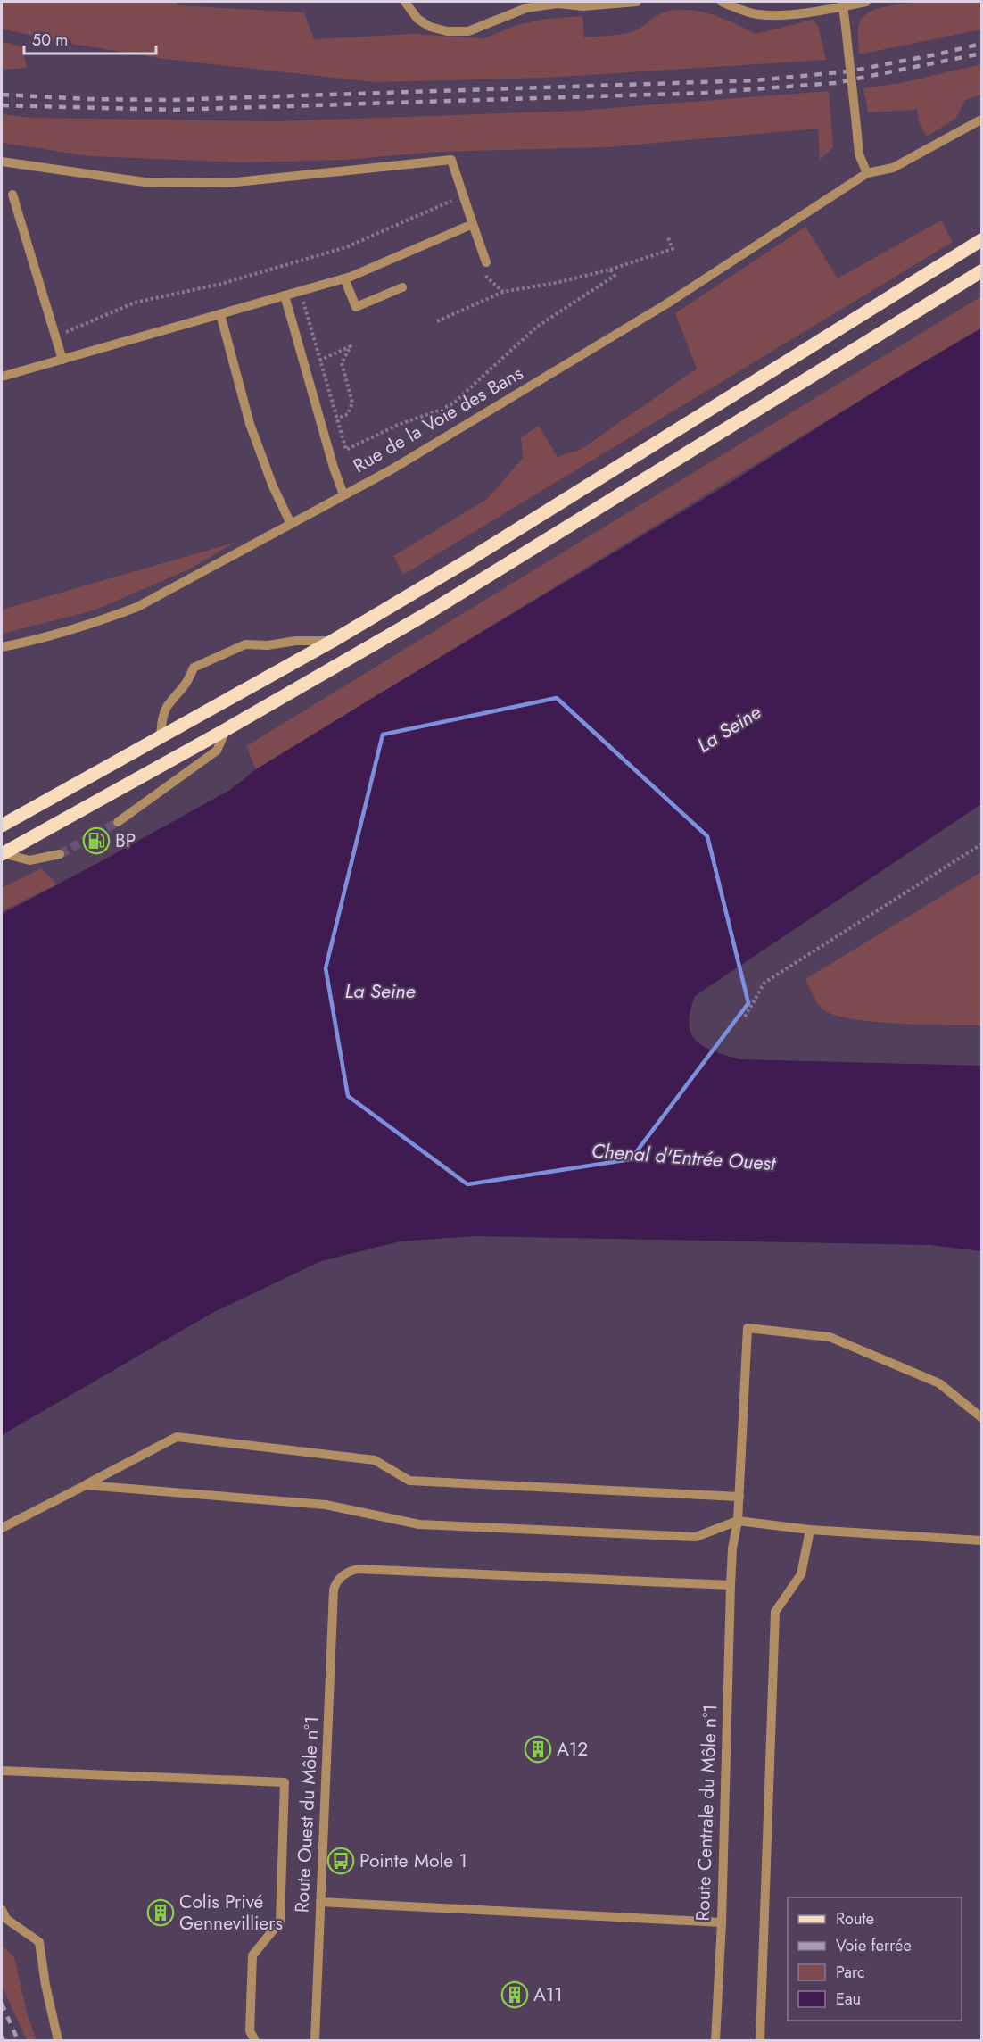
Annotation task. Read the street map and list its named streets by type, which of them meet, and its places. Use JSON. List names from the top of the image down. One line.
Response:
{"streets":{"street":["Rue de la Voie des Bans","Route Centrale du Môle n°1","Route Ouest du Môle n°1"]},"crossings":[["Route Centrale du Môle n°1","Route Ouest du Môle n°1"]],"water":["La Seine","Chenal d'Entrée Ouest"],"places":{"fuel station":["BP"],"building":["A12","Colis Privé Gennevilliers","A11"],"bus stop":["Pointe Mole 1"]},"legend":["Route","Voie ferrée","Parc","Eau"],"scale_bar":"50 m"}
